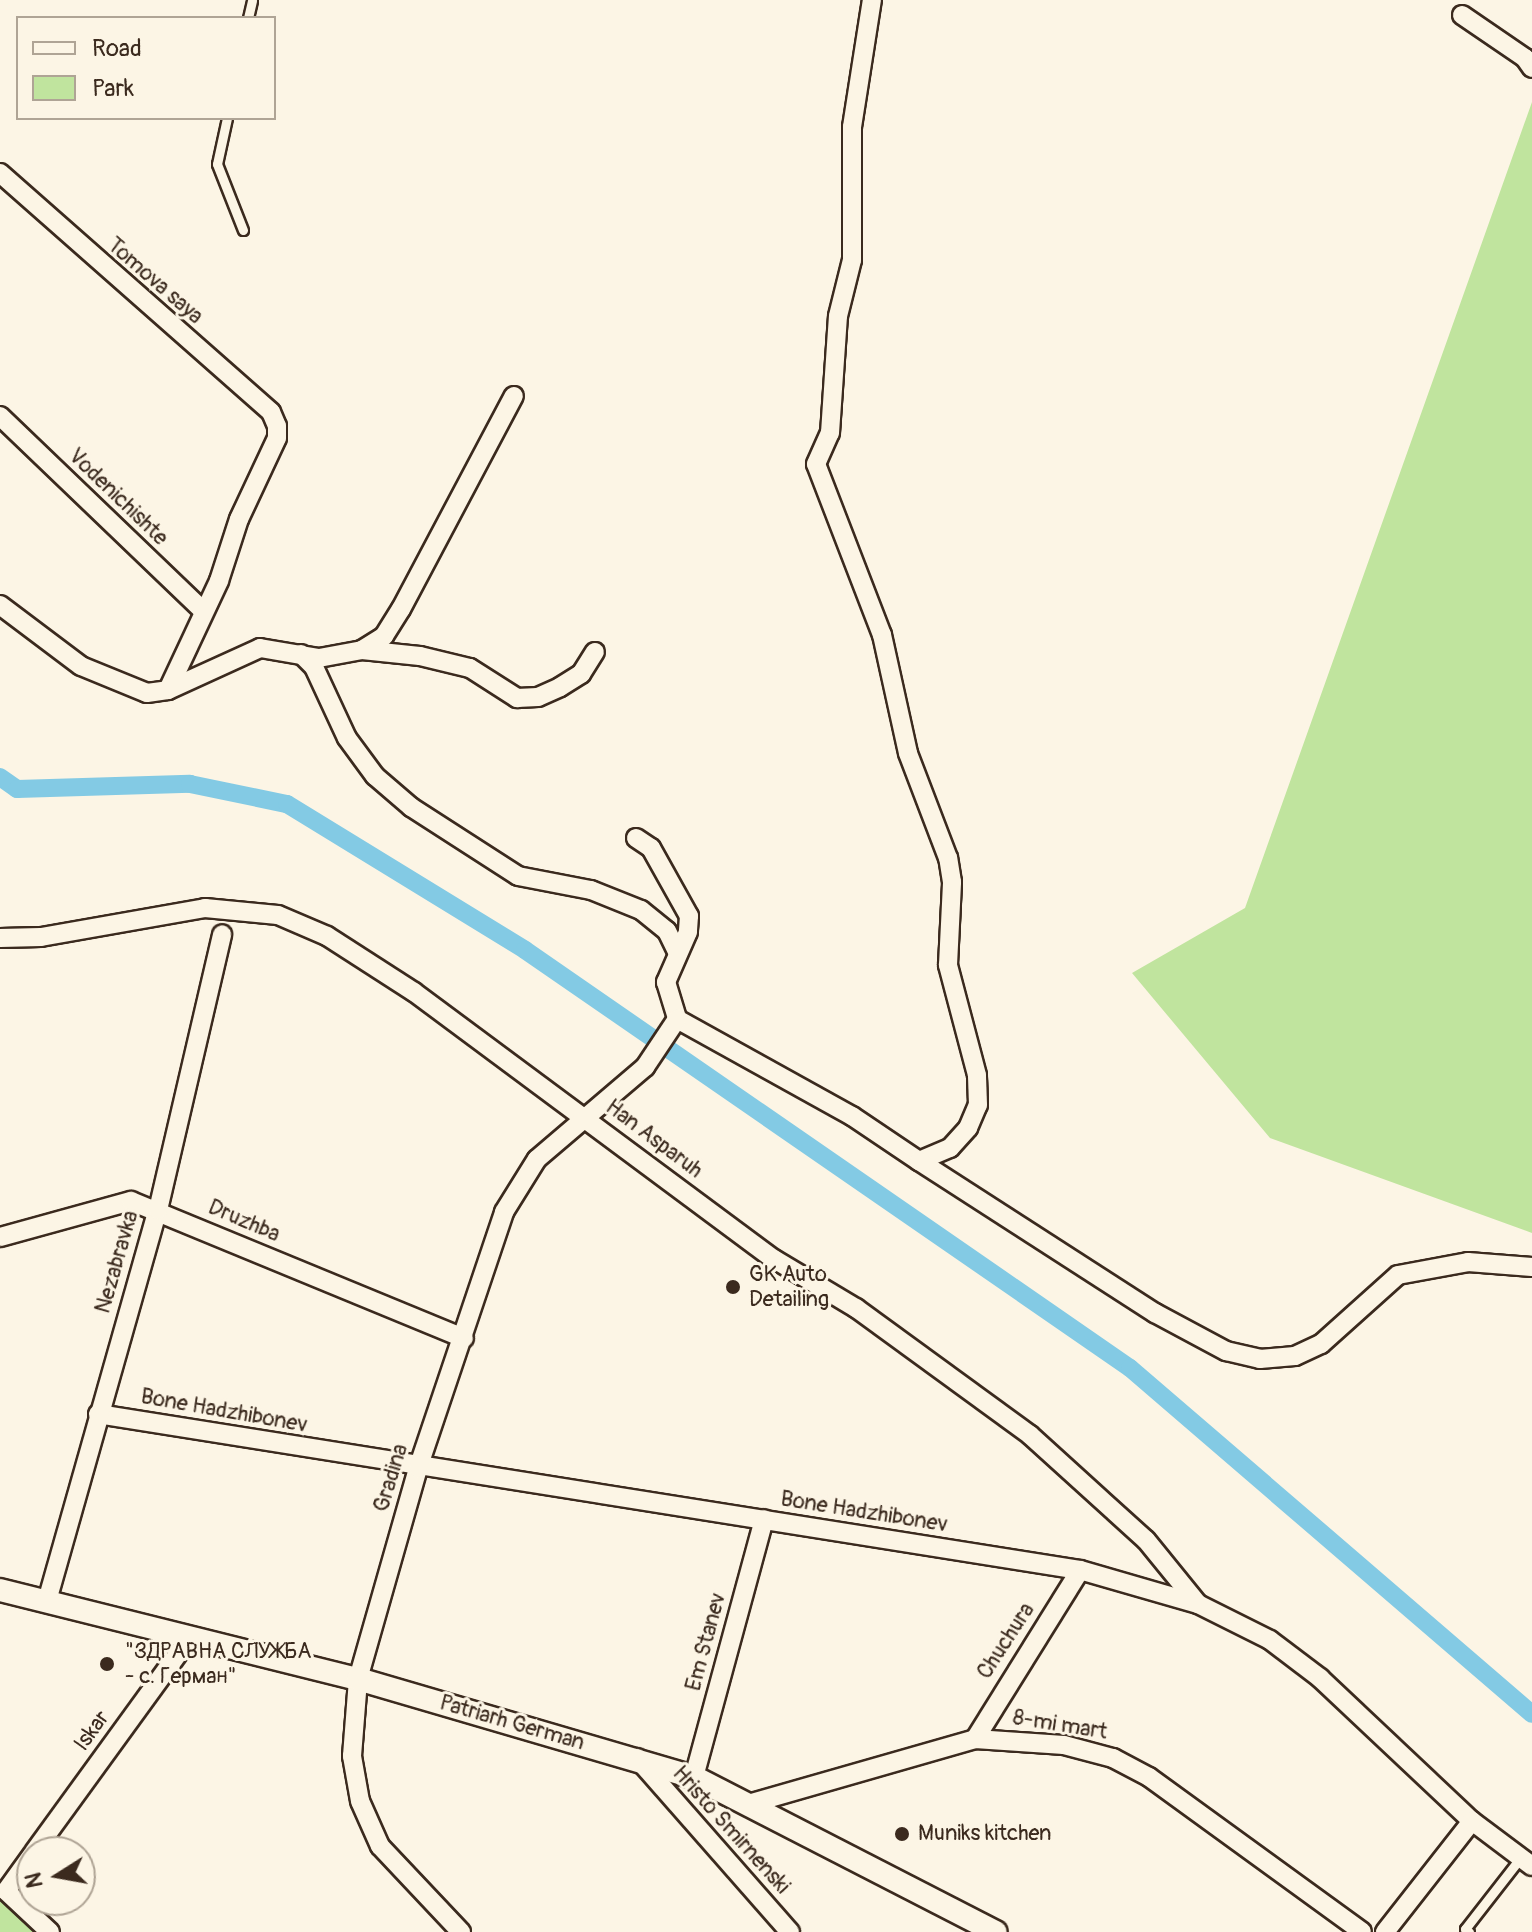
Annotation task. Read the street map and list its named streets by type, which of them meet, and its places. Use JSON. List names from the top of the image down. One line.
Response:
{"streets":{"street":["Tomova saya","Vodenichishte","Han Asparuh","Druzhba","Nezabravka","Bone Hadzhibonev","Gradina","Chuchura","Em Stanev","Patriarh German","8-mi mart","Iskar","Hristo Smirnenski"]},"crossings":[["Tomova saya","Vodenichishte"],["Han Asparuh","Bone Hadzhibonev"],["Han Asparuh","Gradina"],["Druzhba","Nezabravka"],["Druzhba","Gradina"],["Nezabravka","Bone Hadzhibonev"],["Nezabravka","Patriarh German"],["Bone Hadzhibonev","Gradina"],["Bone Hadzhibonev","Chuchura"],["Bone Hadzhibonev","Em Stanev"],["Gradina","Patriarh German"],["Chuchura","8-mi mart"],["Em Stanev","Patriarh German"],["Patriarh German","8-mi mart"],["Patriarh German","Iskar"],["Patriarh German","Hristo Smirnenski"]],"places":["GK Auto Detailing","\"ЗДРАВНА СЛУЖБА - с. Герман\"","Muniks kitchen"],"legend":["Road","Park"],"north":"left"}
